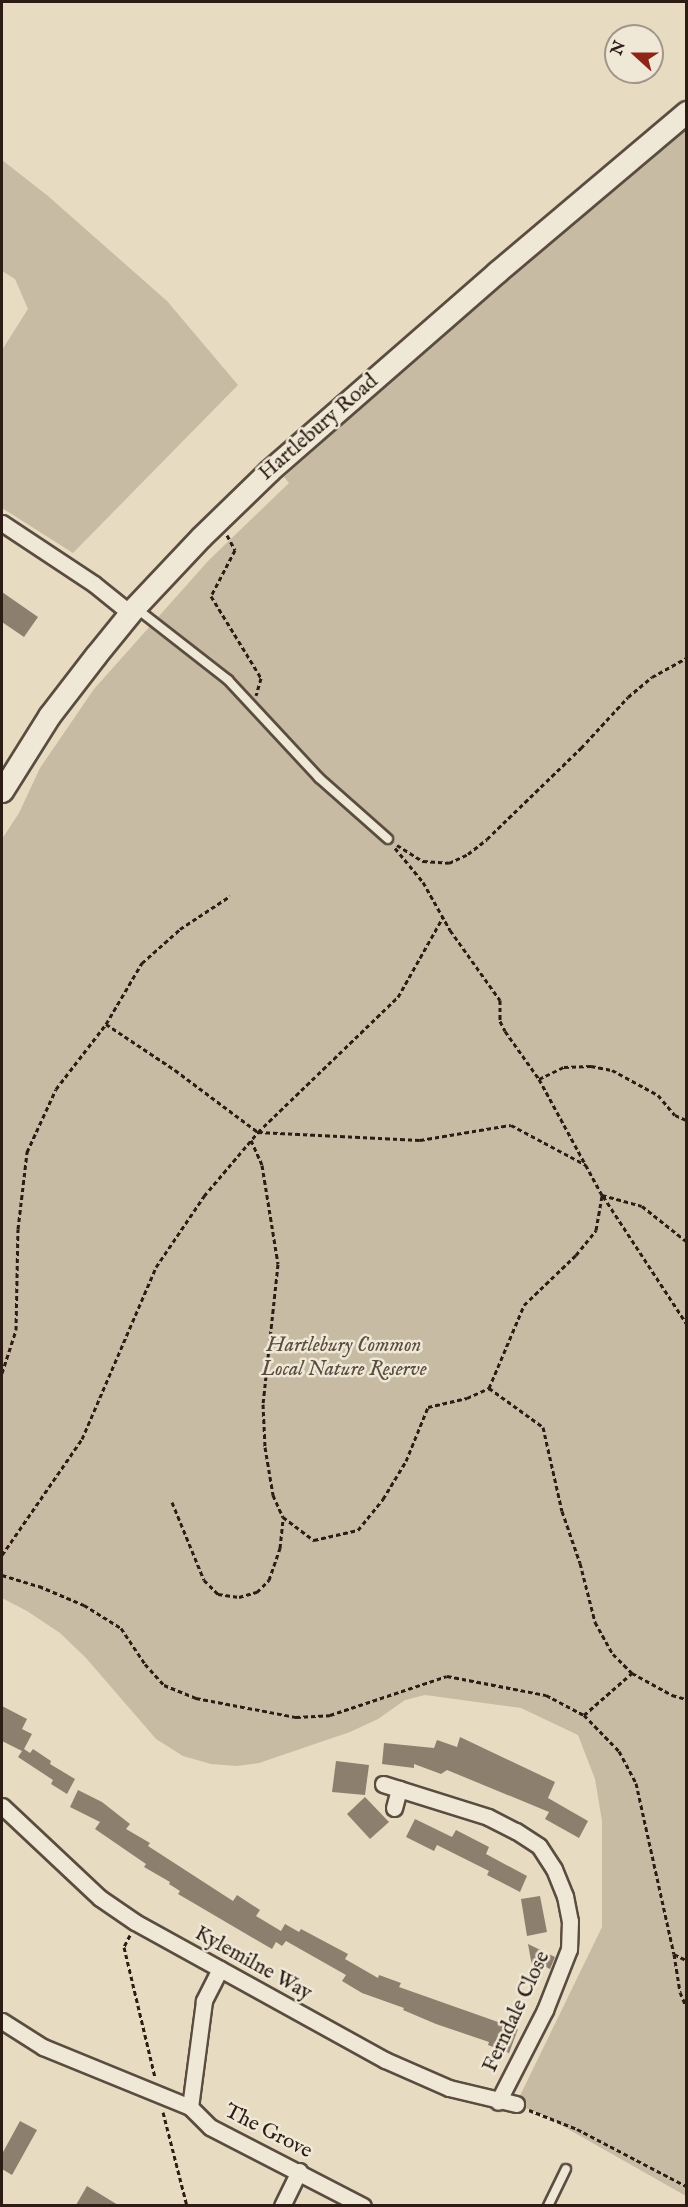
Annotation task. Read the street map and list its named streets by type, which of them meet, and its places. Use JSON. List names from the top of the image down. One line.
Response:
{"streets":{"main road":["Hartlebury Road"],"street":["Kylemilne Way","Ferndale Close","The Grove"]},"crossings":[["Kylemilne Way","Ferndale Close"]],"parks":["Hartlebury Common Local Nature Reserve"],"north":"left"}
